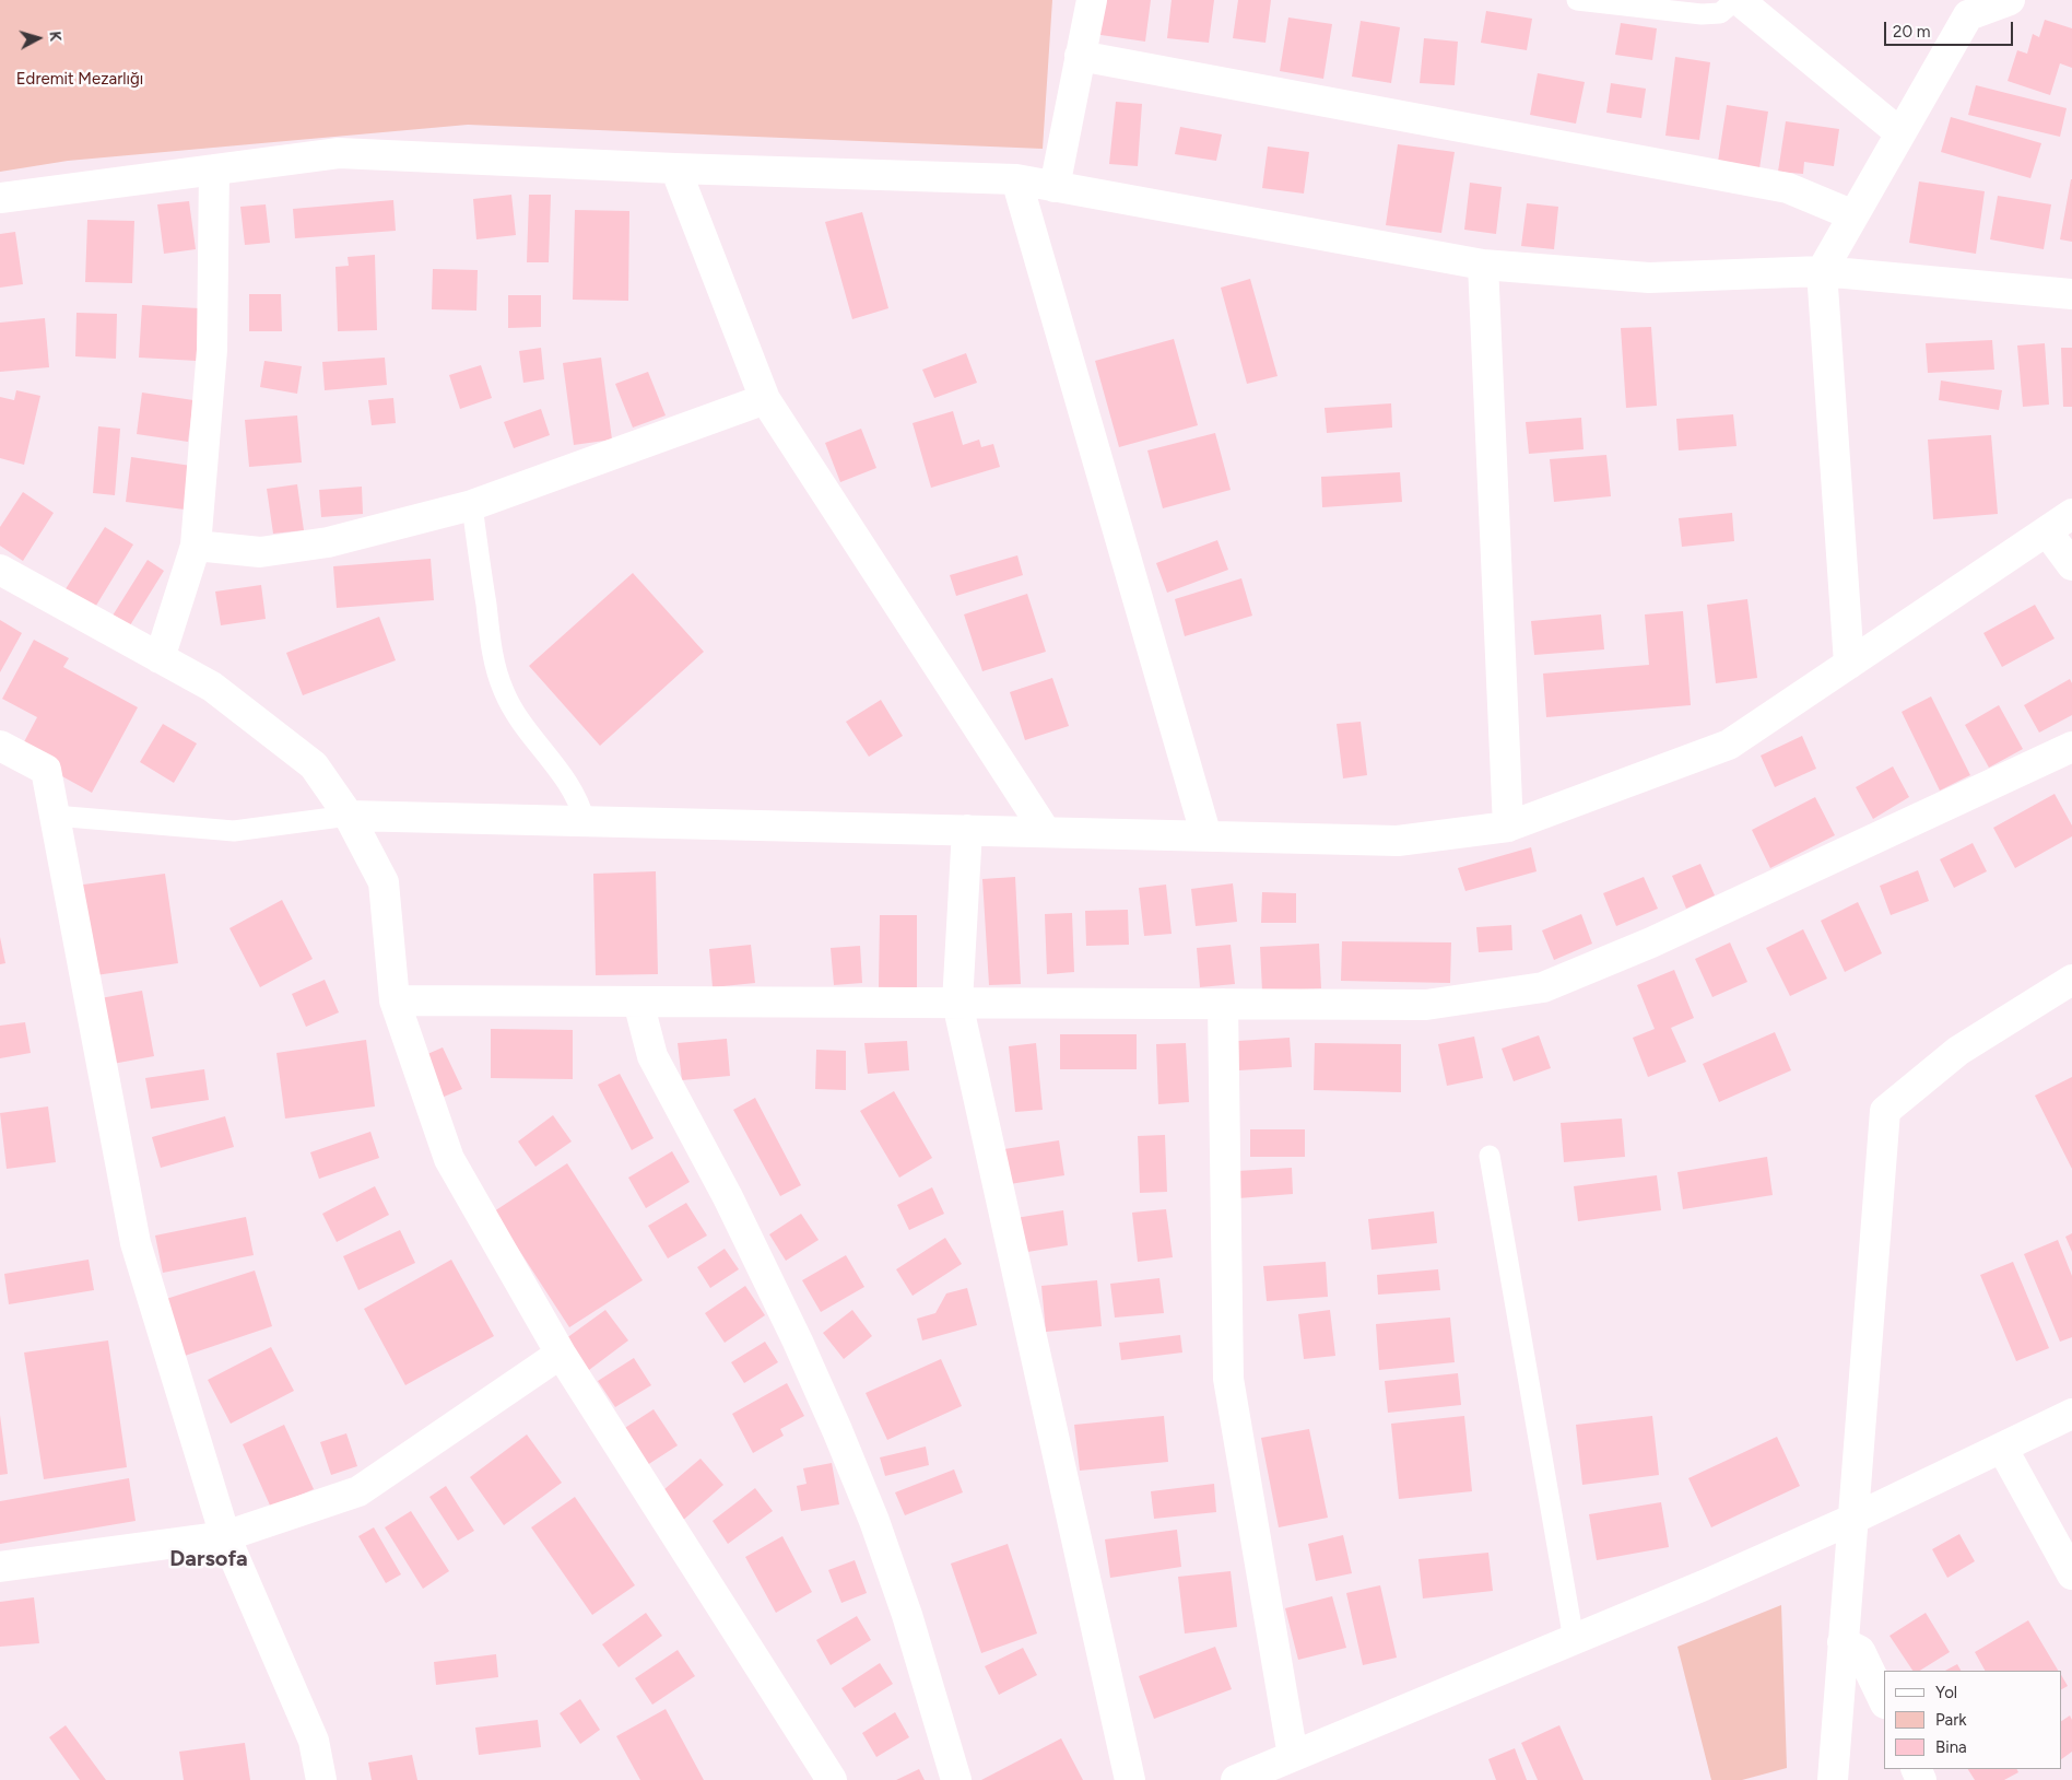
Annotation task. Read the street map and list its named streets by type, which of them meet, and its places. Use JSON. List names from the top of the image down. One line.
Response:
{"districts":["Darsofa"],"parks":["Edremit Mezarlığı"],"legend":["Yol","Park","Bina"],"scale_bar":"20 m","north":"right"}
